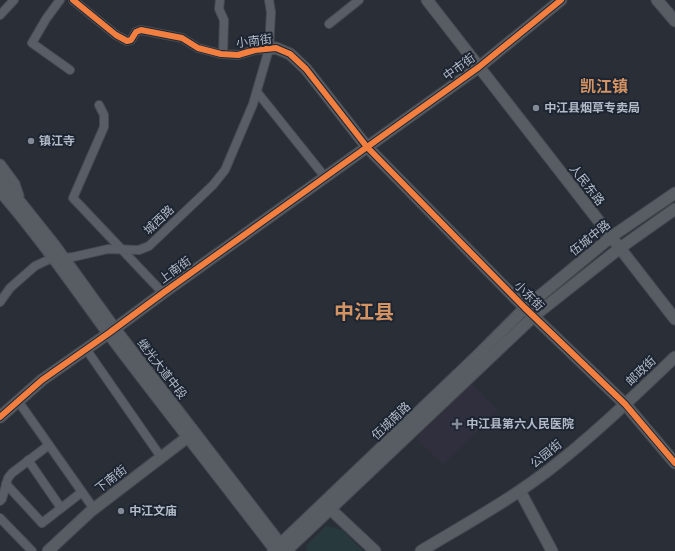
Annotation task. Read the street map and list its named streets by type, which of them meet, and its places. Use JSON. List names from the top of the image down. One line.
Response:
{"streets":{"street":["小南街","中市街","人民东路","城西路","伍城中路","上南街","小东街","继光大道中段","邮政街","伍城南路","公园街","下南街"]},"crossings":[["小南街","中市街"],["小南街","城西路"],["小南街","上南街"],["小南街","小东街"],["中市街","人民东路"],["中市街","上南街"],["中市街","小东街"],["人民东路","伍城中路"],["城西路","继光大道中段"],["伍城中路","小东街"],["伍城中路","伍城南路"],["上南街","小东街"],["上南街","继光大道中段"],["小东街","邮政街"],["小东街","伍城南路"],["小东街","公园街"],["继光大道中段","伍城南路"],["继光大道中段","下南街"],["邮政街","公园街"]],"districts":["凯江镇","中江县"],"places":{"other":["中江县烟草专卖局","镇江寺","中江文庙"],"health":["中江县第六人民医院"]}}
